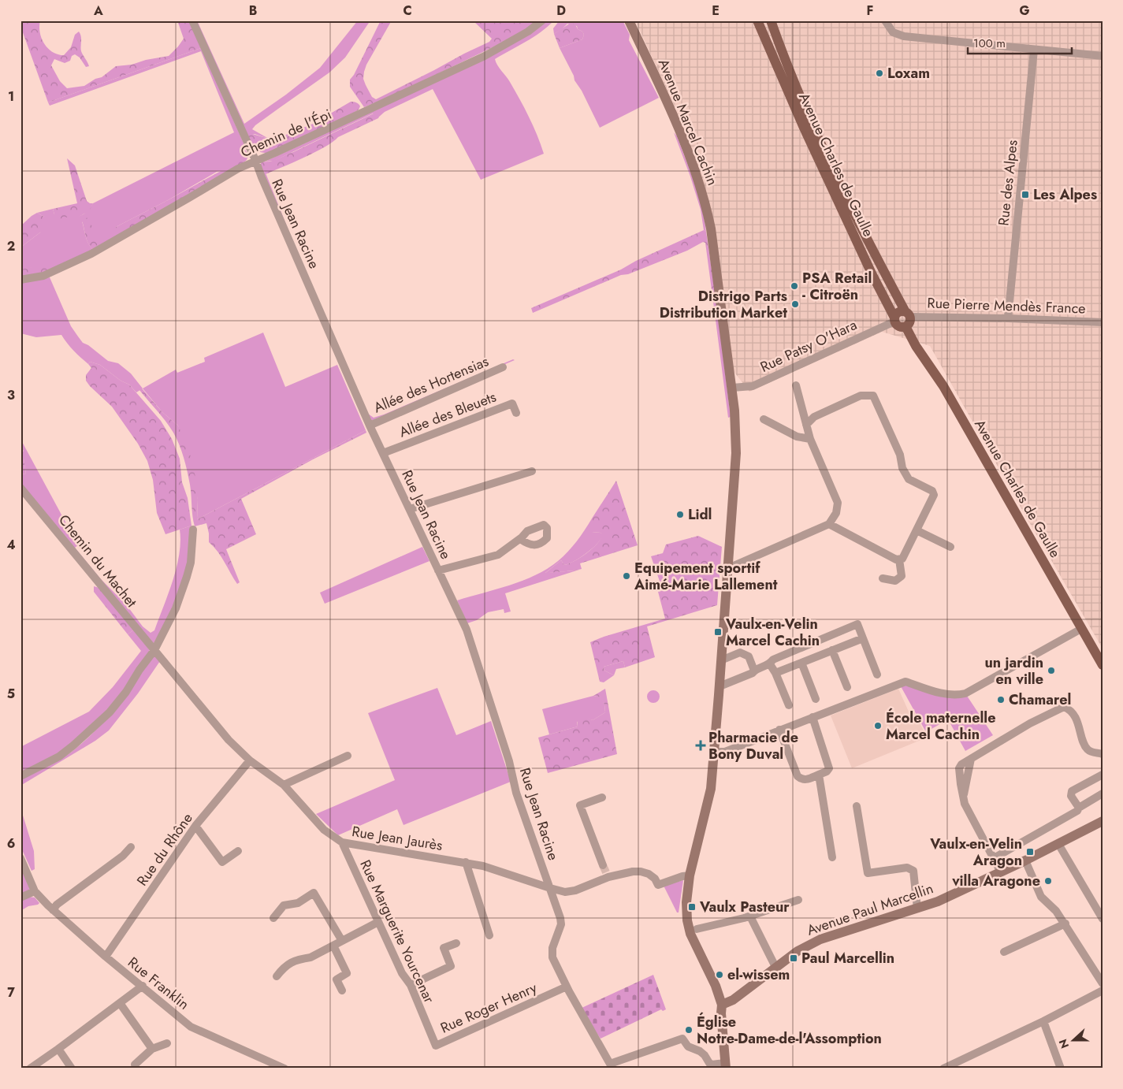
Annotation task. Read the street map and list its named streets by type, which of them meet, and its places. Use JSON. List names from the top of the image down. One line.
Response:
{"streets":{"main road":["Avenue Charles de Gaulle"],"street":["Avenue Marcel Cachin","Chemin de l'Épi","Rue des Alpes","Rue Jean Racine","Rue Pierre Mendès France","Rue Patsy O'Hara","Allée des Hortensias","Allée des Bleuets","Chemin du Machet","Rue Jean Jaurès","Rue du Rhône","Avenue Paul Marcellin","Rue Marguerite Yourcenar","Rue Franklin","Rue Roger Henry"]},"crossings":[["Avenue Marcel Cachin","Rue Patsy O'Hara"],["Avenue Marcel Cachin","Rue Jean Jaurès"],["Avenue Marcel Cachin","Avenue Paul Marcellin"],["Chemin de l'Épi","Rue Jean Racine"],["Avenue Charles de Gaulle","Rue Pierre Mendès France"],["Avenue Charles de Gaulle","Rue Patsy O'Hara"],["Rue des Alpes","Rue Pierre Mendès France"],["Rue Jean Racine","Allée des Hortensias"],["Rue Jean Racine","Allée des Bleuets"],["Rue Jean Racine","Rue Jean Jaurès"],["Rue Pierre Mendès France","Rue Patsy O'Hara"],["Chemin du Machet","Rue Jean Jaurès"],["Rue Jean Jaurès","Rue du Rhône"],["Rue Jean Jaurès","Rue Marguerite Yourcenar"],["Rue du Rhône","Rue Franklin"],["Rue Marguerite Yourcenar","Rue Roger Henry"]],"places":{"other":["Loxam","PSA Retail - Citroën","Distrigo Parts Distribution Market","Lidl","Equipement sportif Aimé-Marie Lallement","un jardin en ville","Chamarel","École maternelle Marcel Cachin","villa Aragone","el-wissem","Église Notre-Dame-de-l'Assomption"],"transit":["Les Alpes","Vaulx-en-Velin Marcel Cachin","Vaulx-en-Velin Aragon","Vaulx Pasteur","Paul Marcellin"],"health":["Pharmacie de Bony Duval"]},"scale_bar":"100 m","north":"left","grid":{"columns":["A","B","C","D","E","F","G"],"rows":["1","2","3","4","5","6","7"]}}
